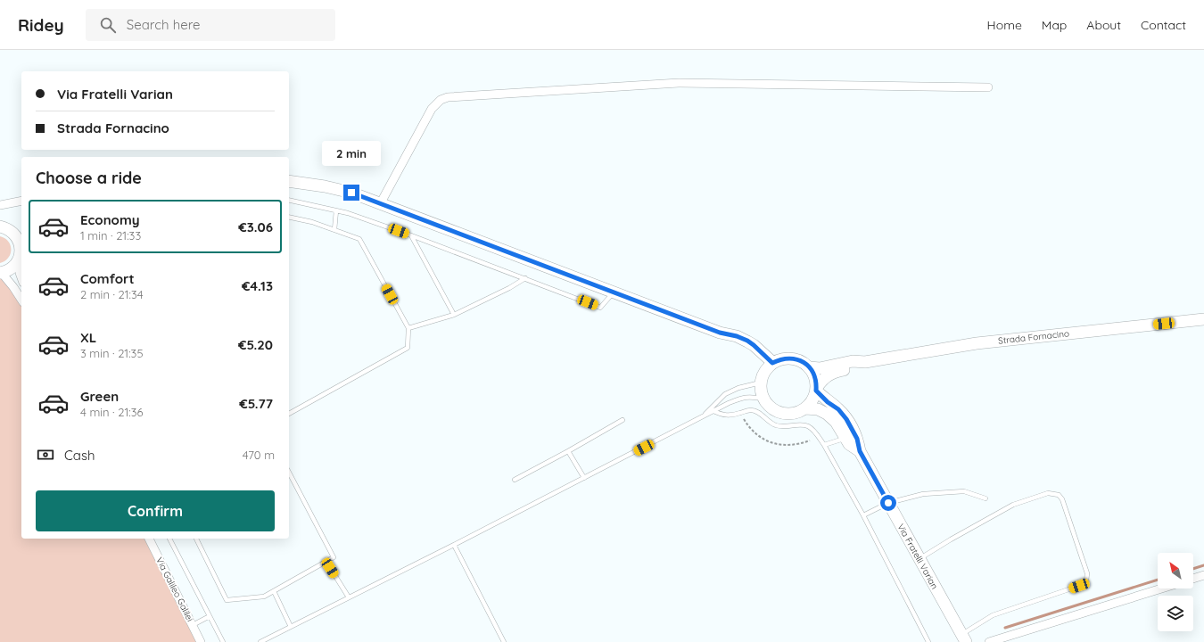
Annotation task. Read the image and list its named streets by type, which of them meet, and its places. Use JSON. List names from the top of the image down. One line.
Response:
{"streets":{"street":["Strada Fornacino","Via Fratelli Varian","Via Galileo Galilei"]},"crossings":[["Strada Fornacino","Via Fratelli Varian"]],"north":"top left","page":{"header":"Ridey","search":"Search here","nav":["Home","Map","About","Contact"],"banner":["Via Fratelli Varian","Strada Fornacino"],"bubble":"2 min","heading":"Choose a ride","list":[{"name":"Economy","note":"1 min · 21:33","value":"€3.06"},{"name":"Comfort","note":"2 min · 21:34","value":"€4.13"},{"name":"XL","note":"3 min · 21:35","value":"€5.20"},{"name":"Green","note":"4 min · 21:36","value":"€5.77"}],"pay":["Cash","470 m"],"buttons":"Confirm"}}
